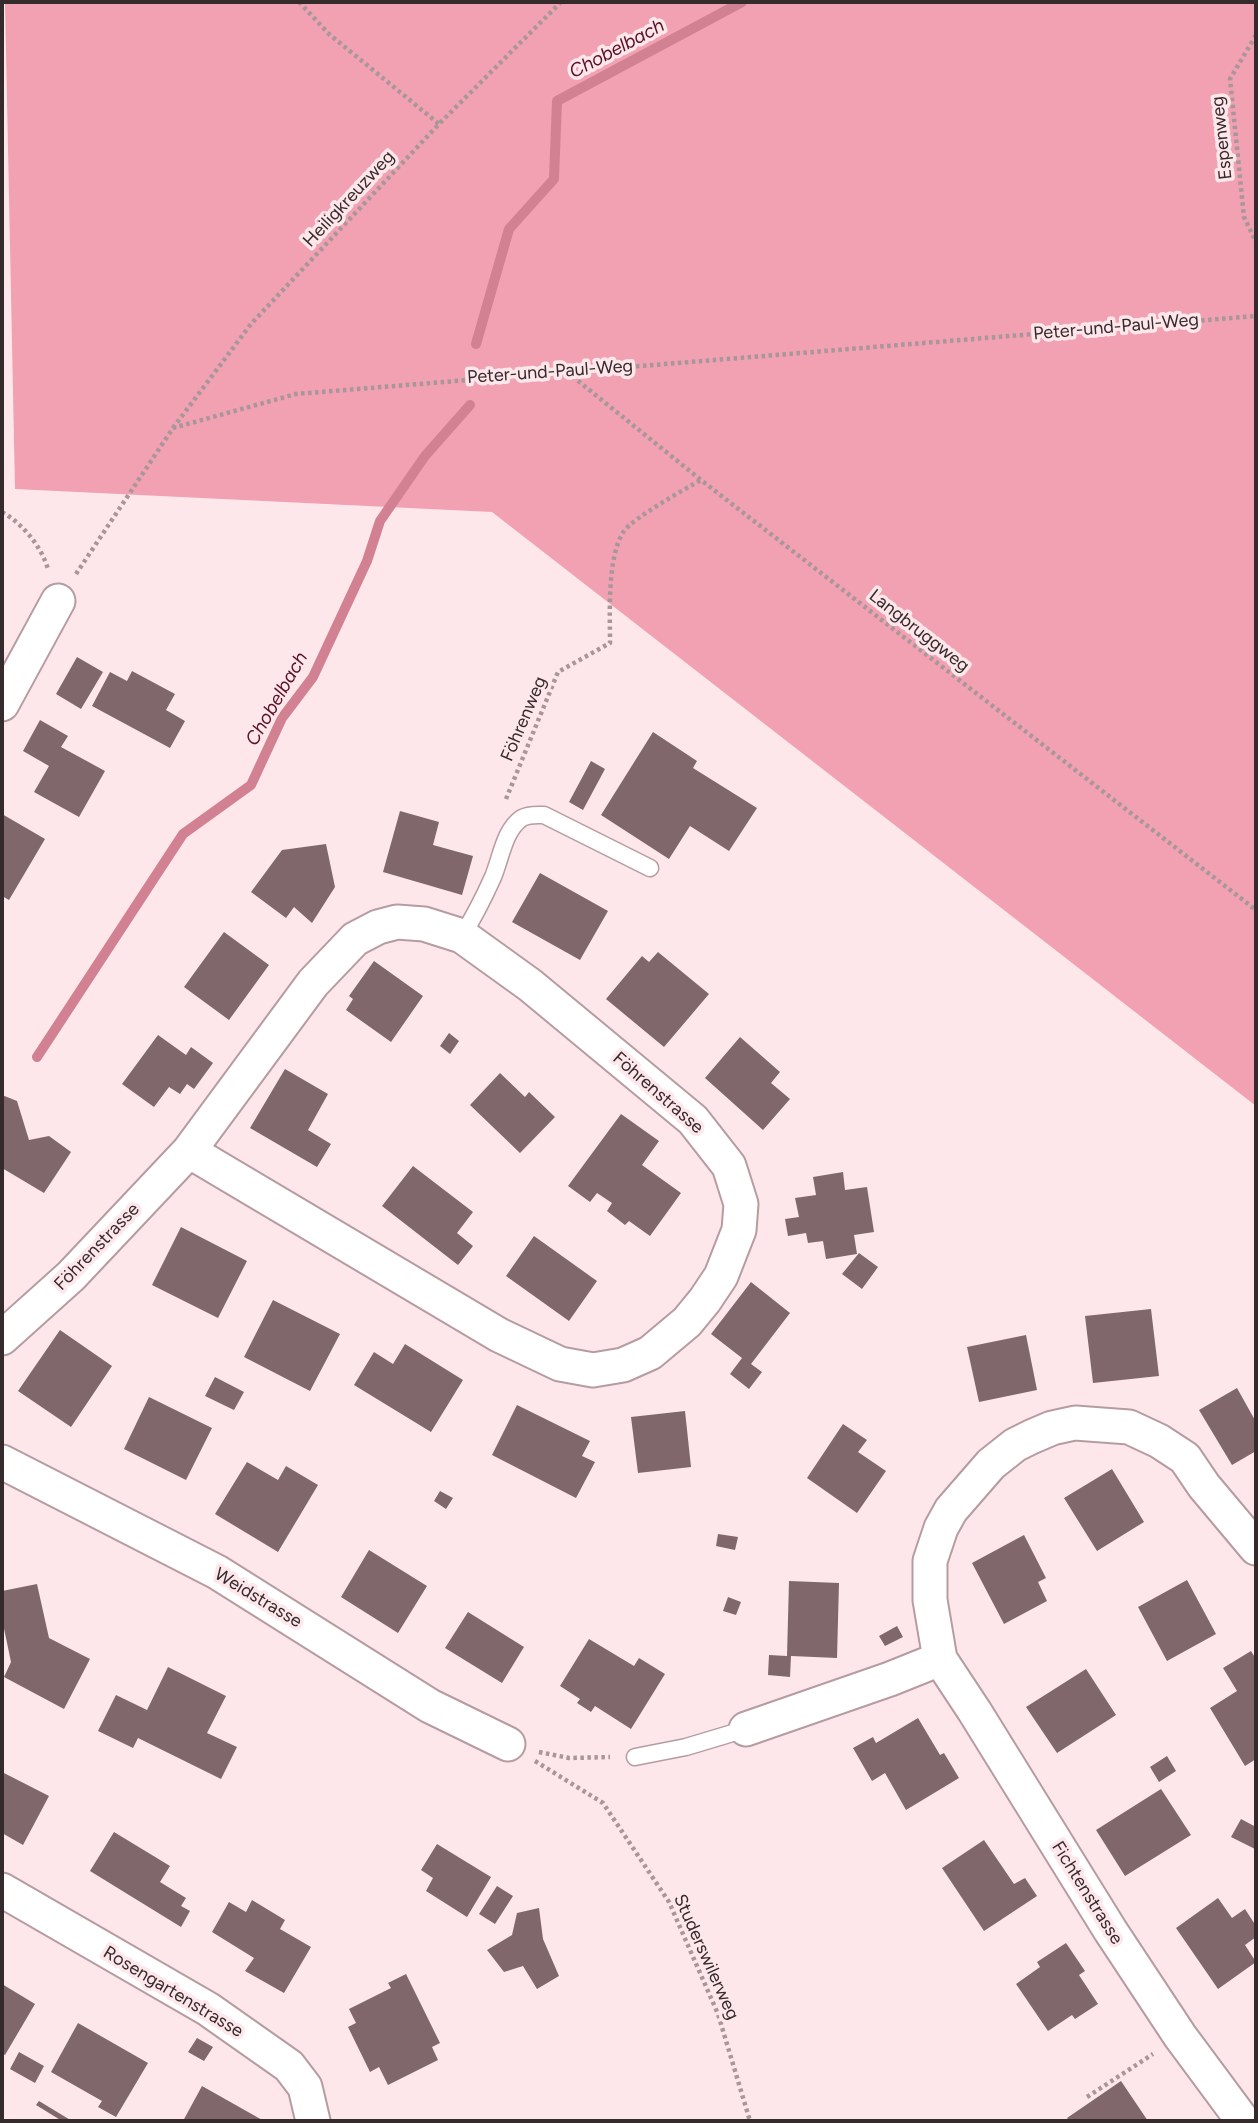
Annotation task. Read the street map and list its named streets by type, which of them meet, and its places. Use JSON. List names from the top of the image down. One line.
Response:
{"streets":{"street":["Föhrenstrasse","Weidstrasse","Fichtenstrasse","Rosengartenstrasse"],"path":["Espenweg","Heiligkreuzweg","Peter-und-Paul-Weg","Langbruggweg","Föhrenweg","Studerswilerweg"]},"crossings":[["Heiligkreuzweg","Peter-und-Paul-Weg"],["Peter-und-Paul-Weg","Langbruggweg"],["Langbruggweg","Föhrenweg"],["Weidstrasse","Studerswilerweg"]],"water":["Chobelbach"]}
